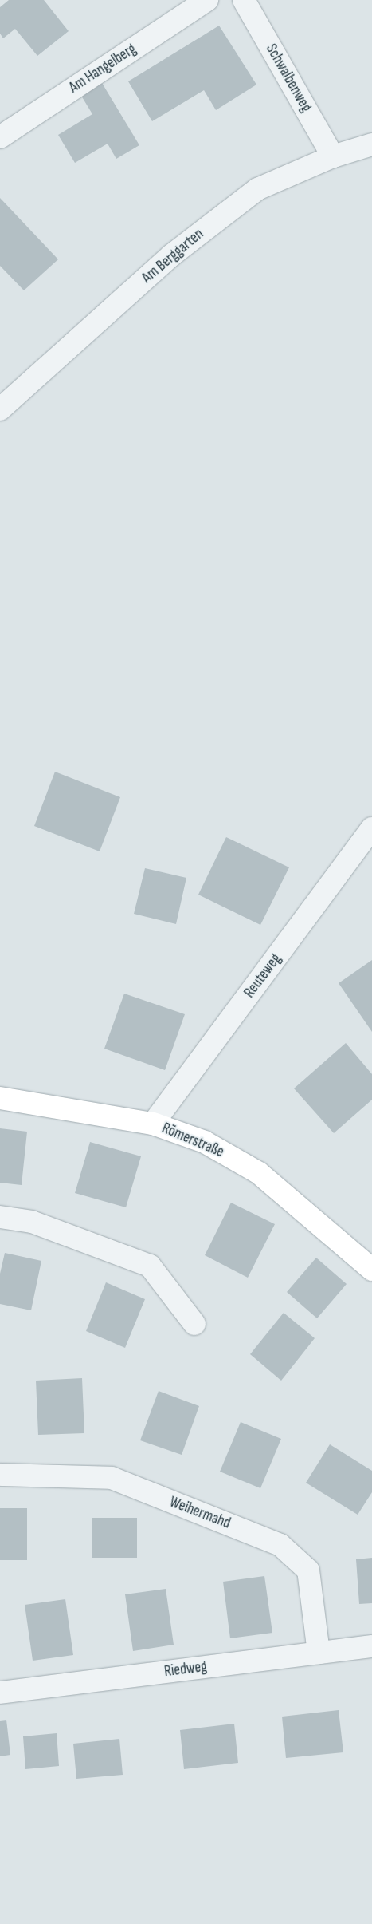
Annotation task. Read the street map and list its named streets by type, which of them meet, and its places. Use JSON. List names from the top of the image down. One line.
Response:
{"streets":{"main road":["Römerstraße"],"street":["Am Hangelberg","Schwalbenweg","Am Berggarten","Reuteweg","Weihermahd","Riedweg"]},"crossings":[["Schwalbenweg","Am Berggarten"],["Reuteweg","Römerstraße"],["Weihermahd","Riedweg"]]}
